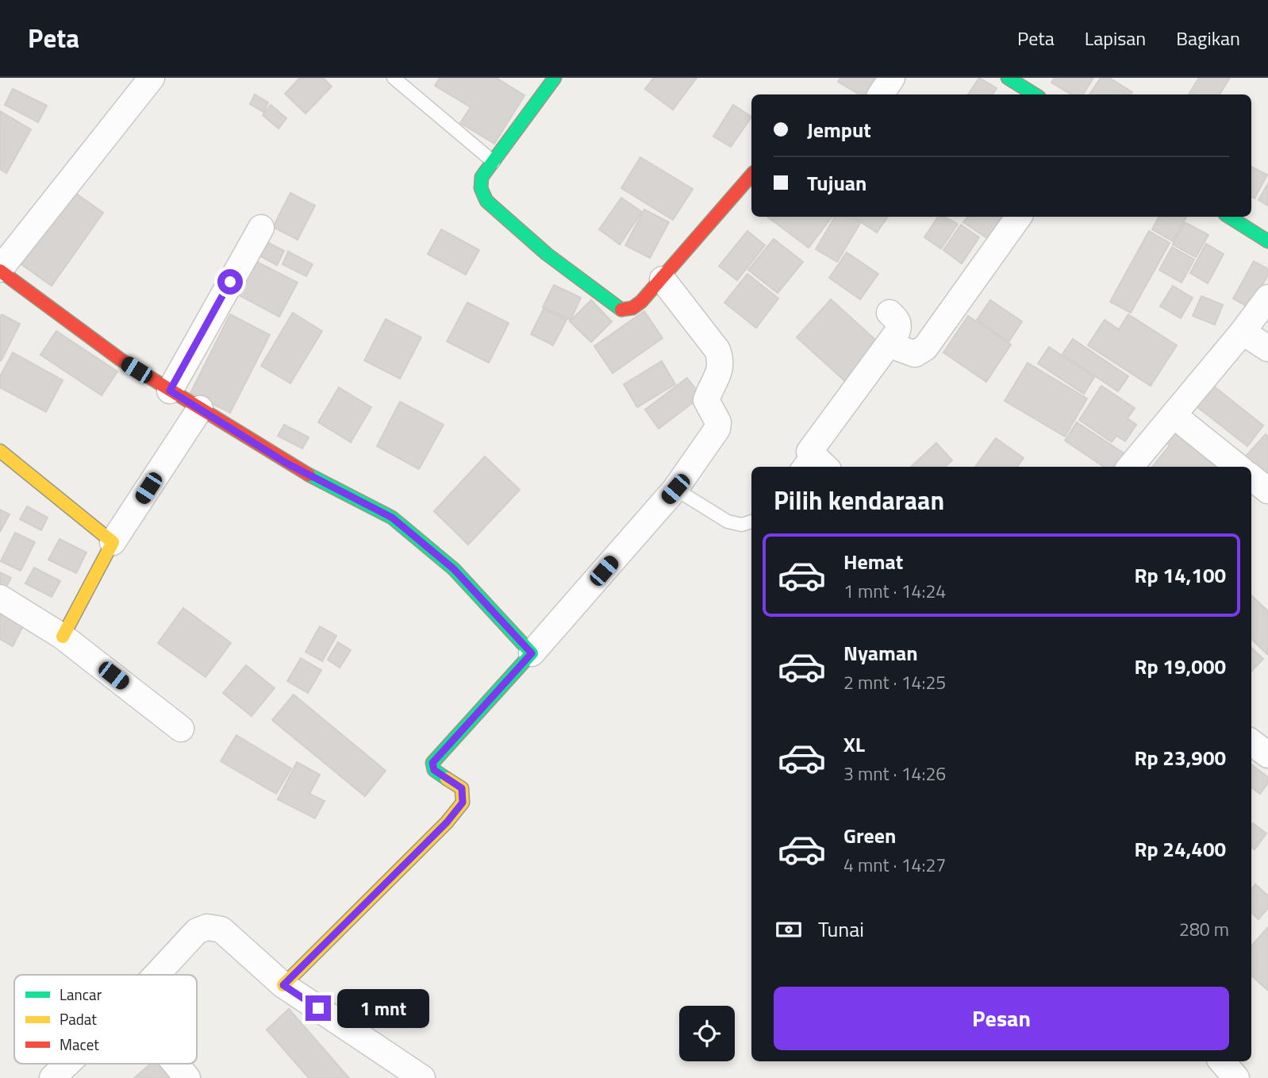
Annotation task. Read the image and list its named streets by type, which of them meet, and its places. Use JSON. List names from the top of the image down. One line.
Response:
{"legend":["Lancar","Padat","Macet"],"page":{"header":"Peta","nav":["Peta","Lapisan","Bagikan"],"banner":["Jemput","Tujuan"],"heading":"Pilih kendaraan","list":[{"name":"Hemat","note":"1 mnt · 14:24","value":"Rp 14,100"},{"name":"Nyaman","note":"2 mnt · 14:25","value":"Rp 19,000"},{"name":"XL","note":"3 mnt · 14:26","value":"Rp 23,900"},{"name":"Green","note":"4 mnt · 14:27","value":"Rp 24,400"}],"pay":["Tunai","280 m"],"buttons":"Pesan","bubble":"1 mnt"}}
